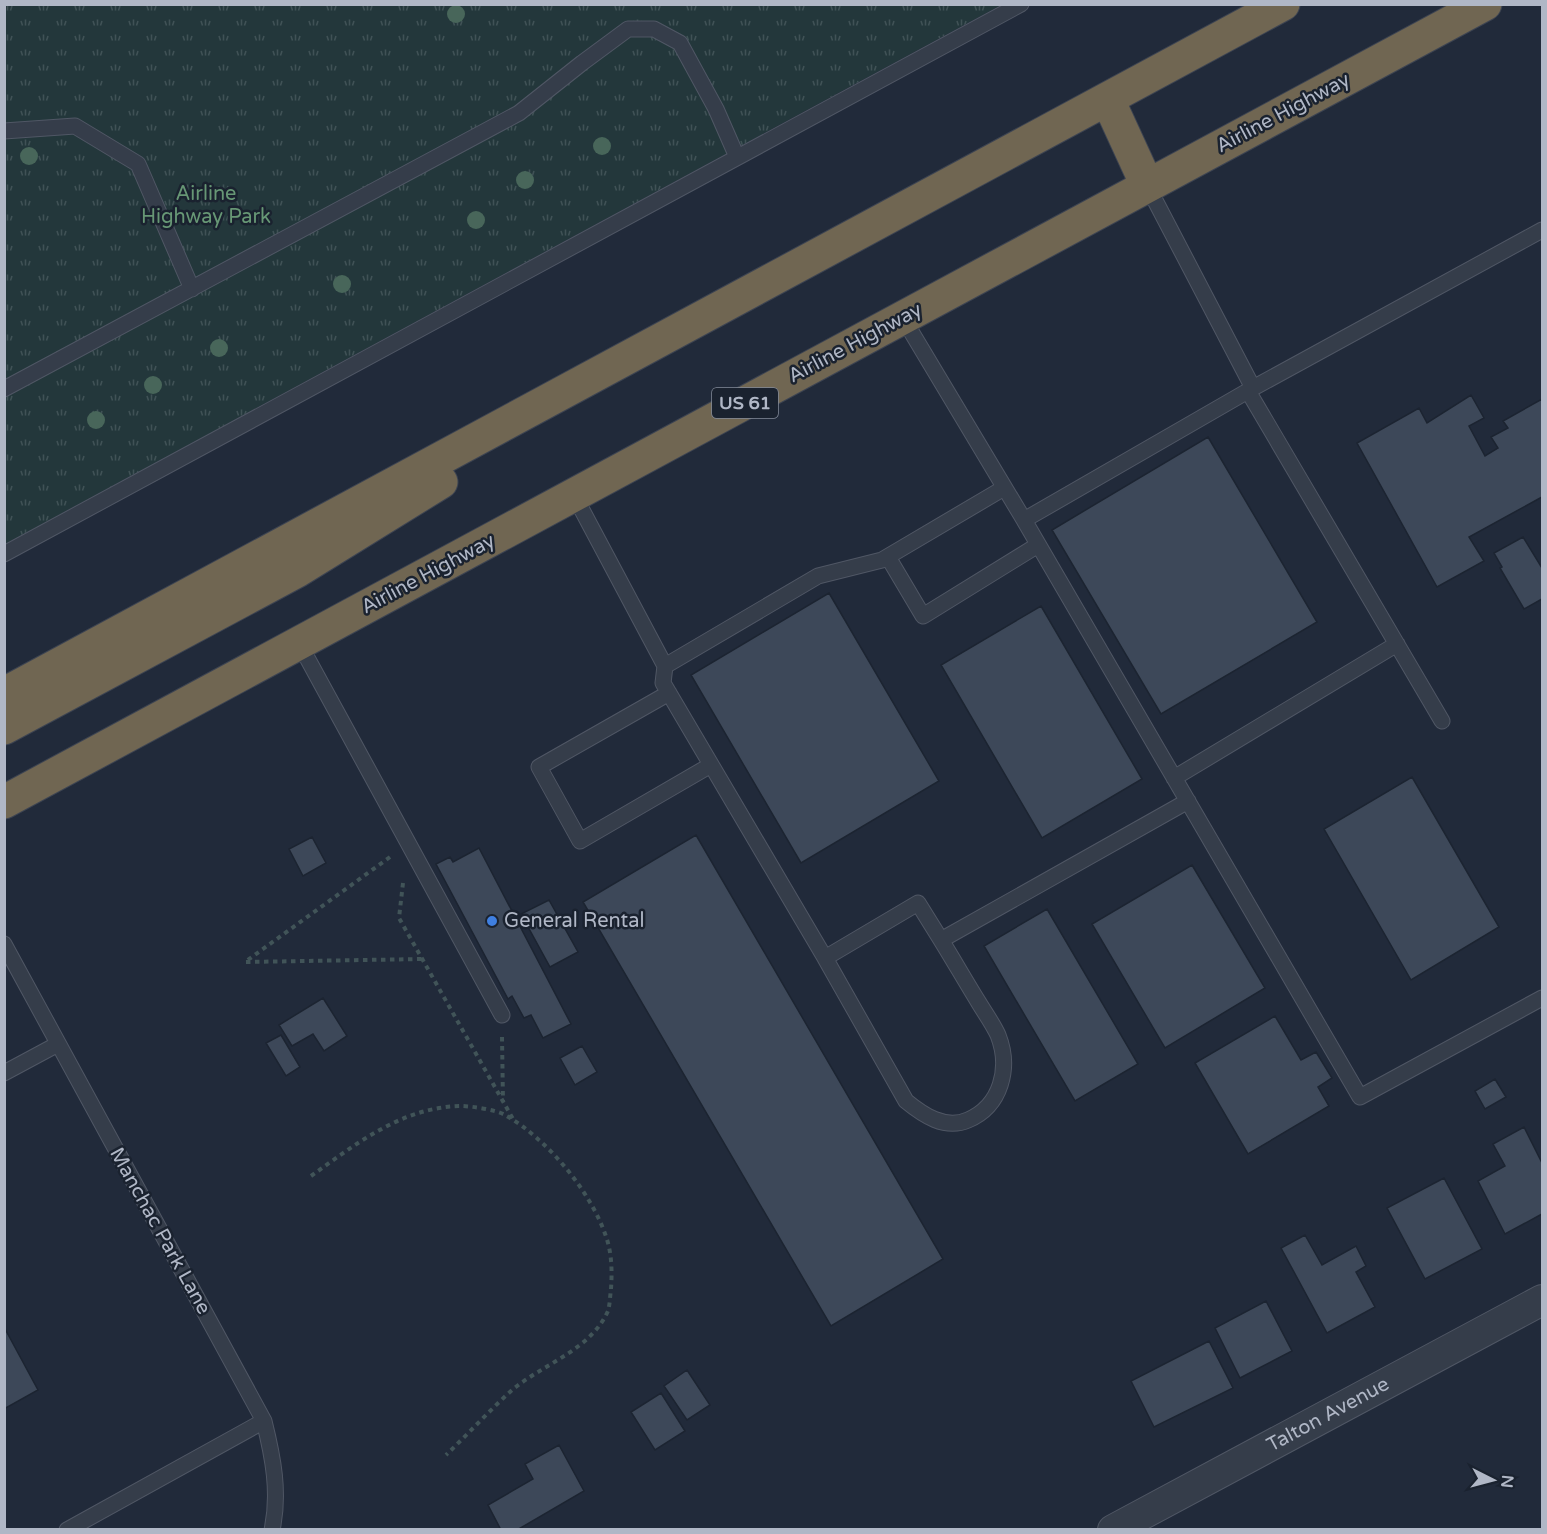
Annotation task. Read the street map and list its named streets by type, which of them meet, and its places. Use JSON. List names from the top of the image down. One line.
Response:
{"streets":{"highway":["Airline Highway","US 61"],"street":["Talton Avenue"],"lane":["Manchac Park Lane"]},"parks":["Airline Highway Park"],"places":["General Rental"],"north":"right"}
